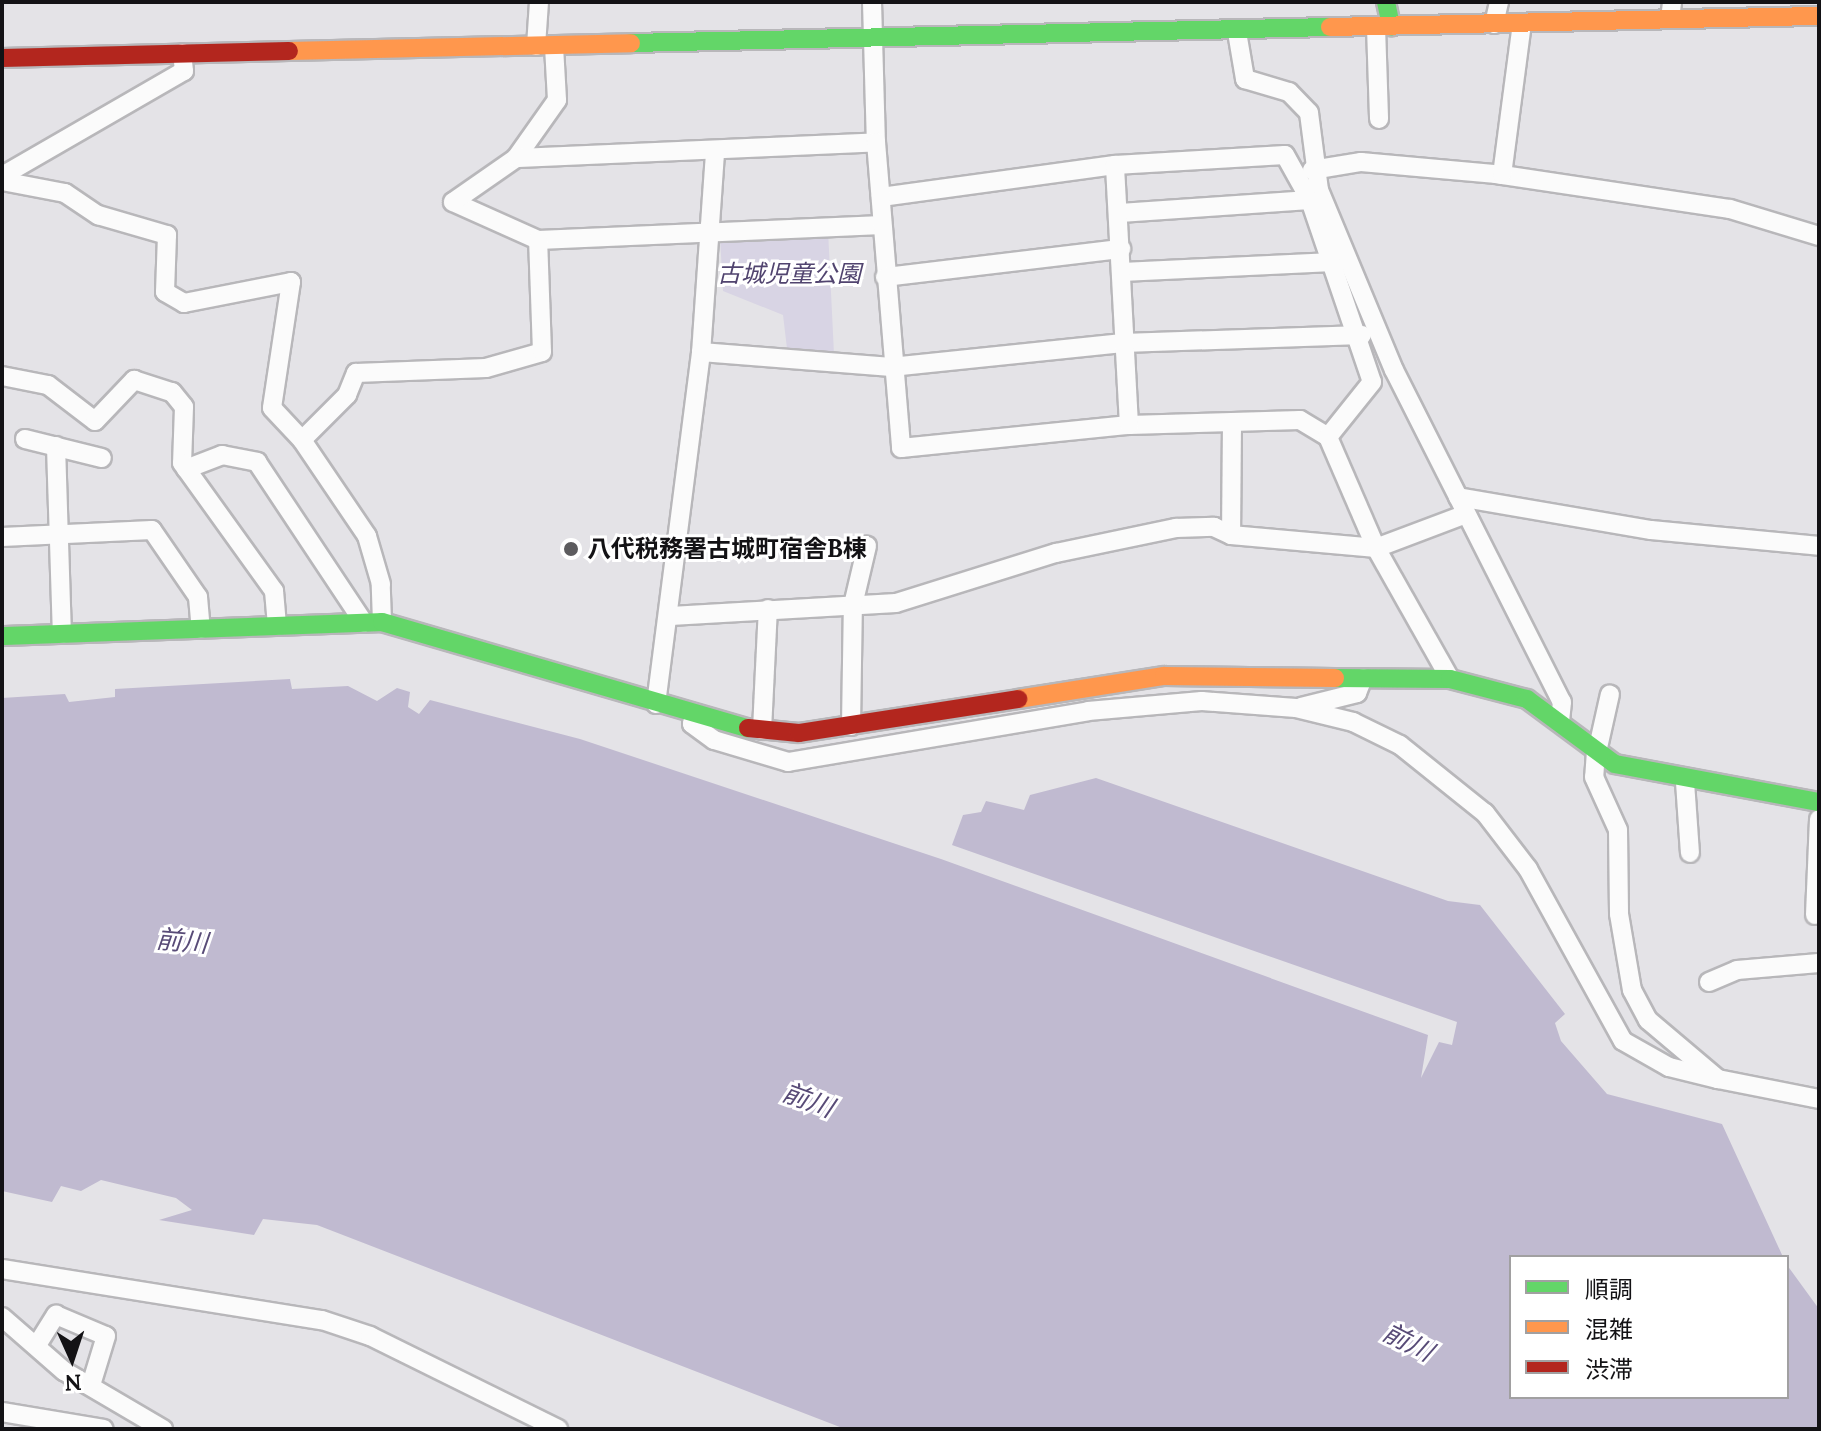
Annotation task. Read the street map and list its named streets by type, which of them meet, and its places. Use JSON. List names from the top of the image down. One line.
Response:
{"water":["前川"],"parks":["古城児童公園"],"places":["八代税務署古城町宿舎B棟"],"legend":["順調","混雑","渋滞"],"north":"bottom"}
